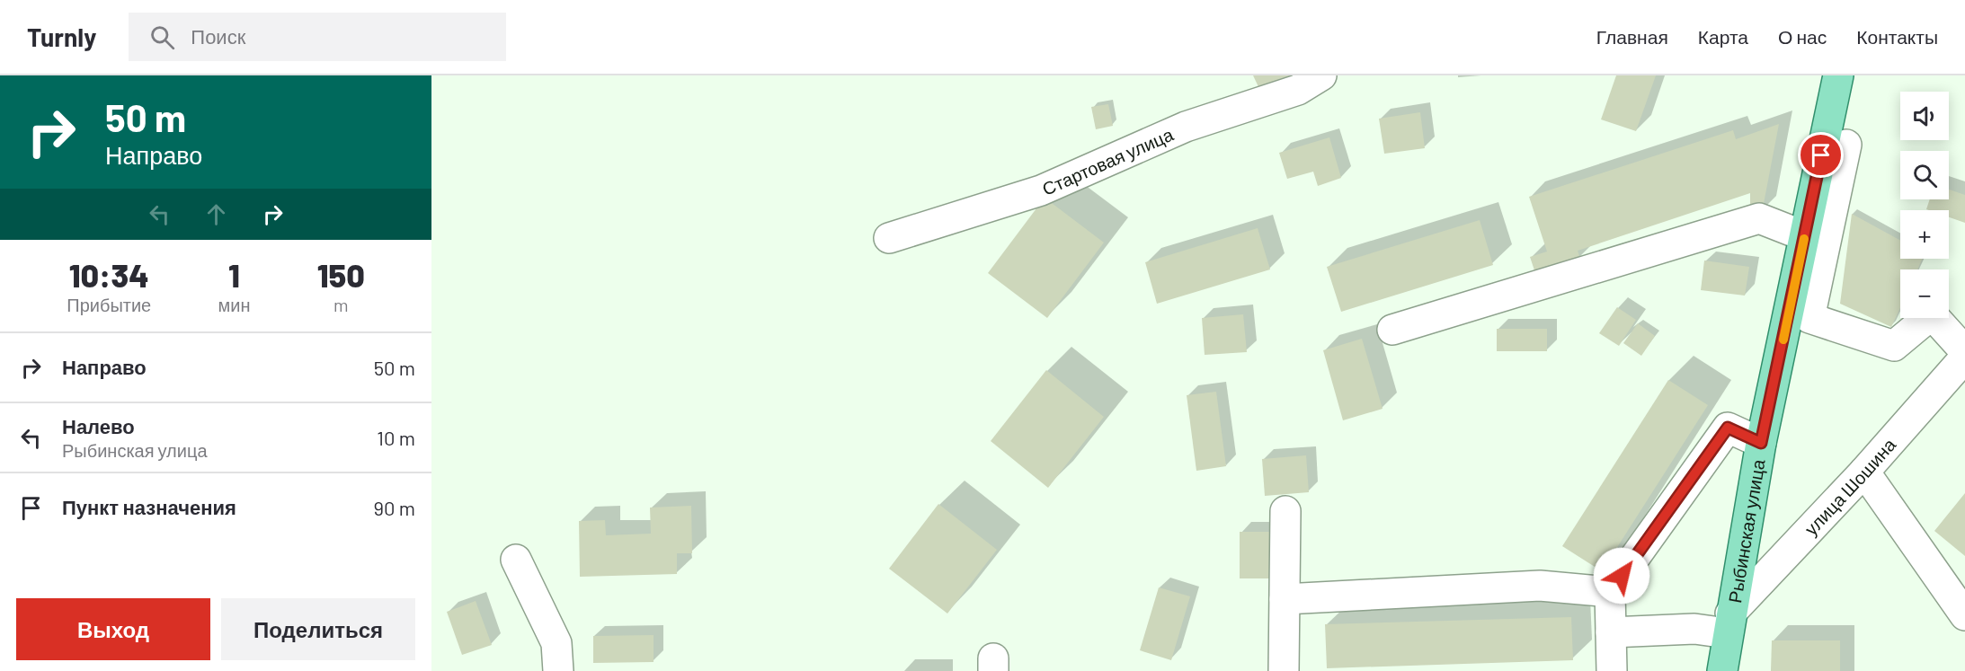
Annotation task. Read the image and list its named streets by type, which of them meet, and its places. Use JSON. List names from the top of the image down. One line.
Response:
{"streets":{"main road":["Рыбинская улица"],"street":["Стартовая улица","улица Шошина"]},"crossings":[["улица Шошина","Рыбинская улица"]],"page":{"header":"Turnly","search":"Поиск","nav":["Главная","Карта","О нас","Контакты"],"turn":["50 m","Направо"],"map_buttons":["+","−"],"eta":["10:34","Прибытие","1","мин","150","m"],"list":[{"name":"Направо","value":"50 m"},{"name":"Налево","note":"Рыбинская улица","value":"10 m"},{"name":"Пункт назначения","value":"90 m"}],"buttons":["Выход","Поделиться"]}}
